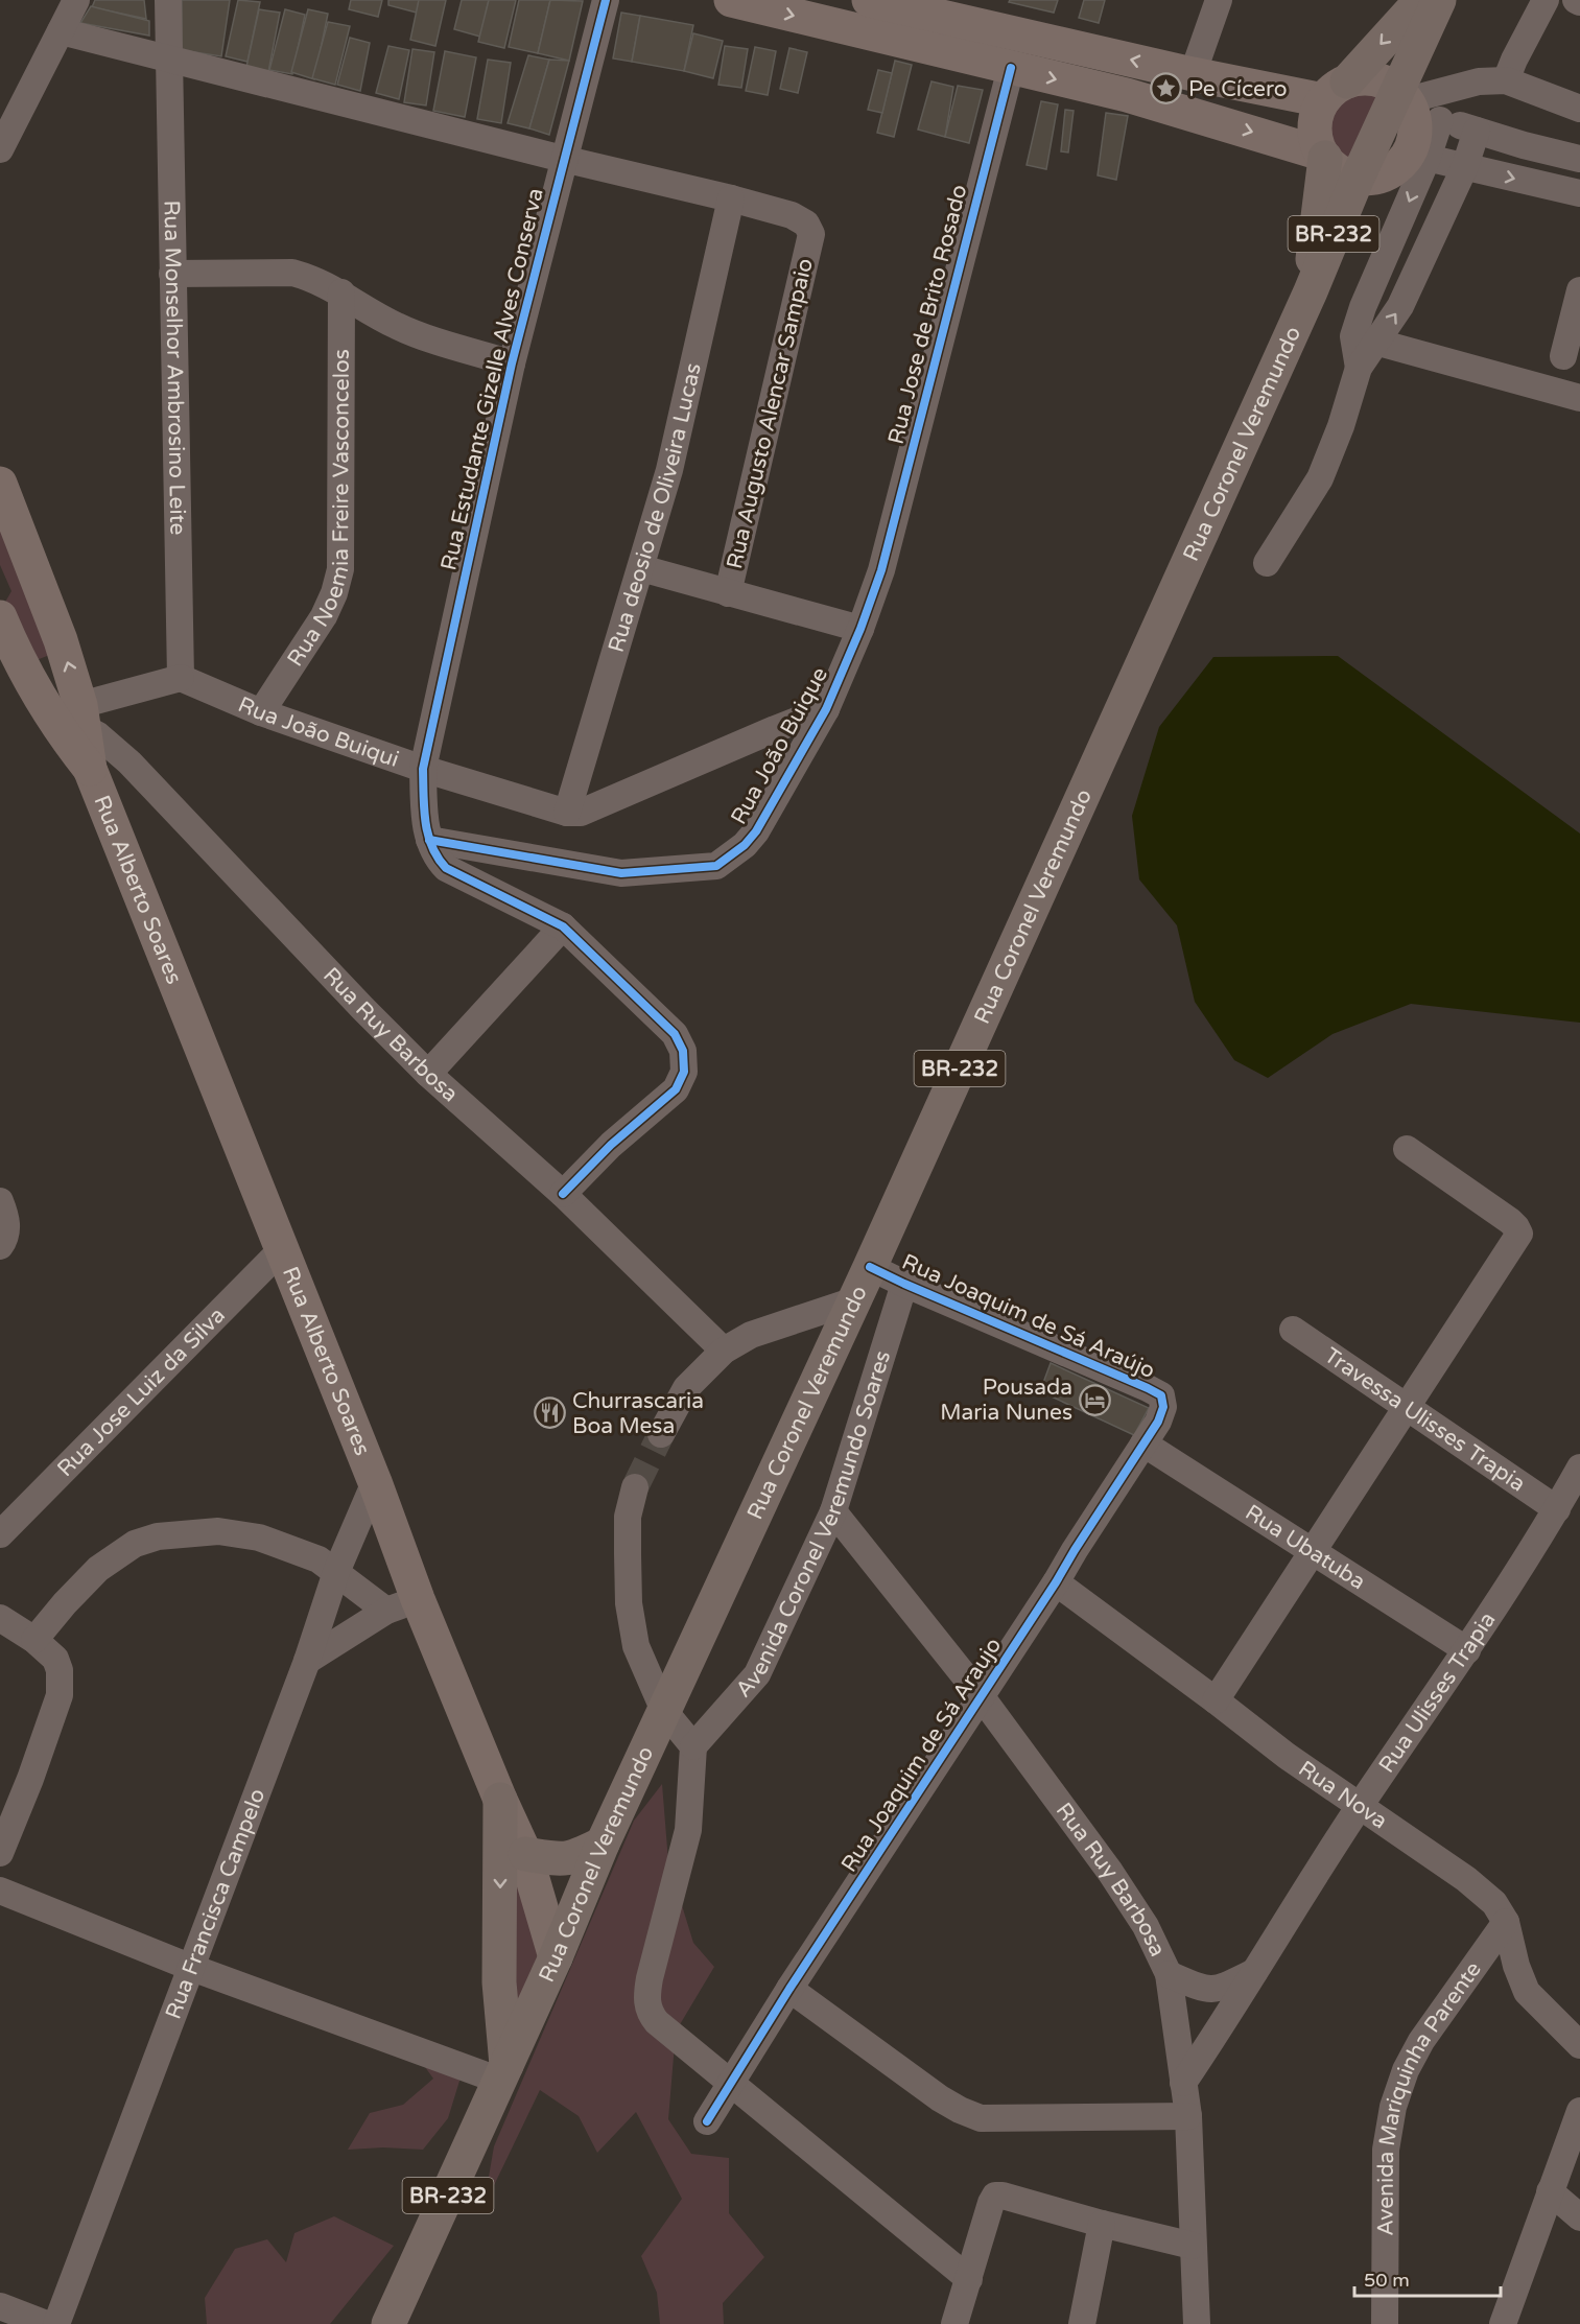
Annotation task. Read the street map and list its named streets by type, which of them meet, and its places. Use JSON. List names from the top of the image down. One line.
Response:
{"streets":{"highway":["BR-232","Rua Coronel Veremundo"],"main road":["Rua Alberto Soares"],"street":["Rua Jose de Brito Rosado","Rua Monselhor Ambrosino Leite","Rua Estudante Gizelle Alves Conserva","Rua Augusto Alencar Sampaio","Rua Noemia Freire Vasconcelos","Rua deosio de Oliveira Lucas","Rua João Buiqui","Rua João Buique","Rua Ruy Barbosa","Rua Joaquim de Sá Araújo","Rua Jose Luiz da Silva","Travessa Ulisses Trapia","Avenida Coronel Veremundo Soares","Rua Ubatuba","Rua Ulisses Trapia","Rua Joaquim de Sá Araujo","Rua Nova","Rua Francisca Campelo","Avenida Mariquinha Parente"]},"crossings":[["Rua Jose de Brito Rosado","Rua João Buique"],["Rua Monselhor Ambrosino Leite","Rua João Buiqui"],["Rua Estudante Gizelle Alves Conserva","Rua João Buiqui"],["Rua Estudante Gizelle Alves Conserva","Rua João Buique"],["Rua Augusto Alencar Sampaio","Rua deosio de Oliveira Lucas"],["Rua Coronel Veremundo","Rua Alberto Soares"],["Rua Coronel Veremundo","Rua Joaquim de Sá Araújo"],["Rua Noemia Freire Vasconcelos","Rua João Buiqui"],["Rua deosio de Oliveira Lucas","Rua João Buiqui"],["Rua deosio de Oliveira Lucas","Rua João Buique"],["Rua João Buiqui","Rua João Buique"],["Rua Alberto Soares","Rua Ruy Barbosa"],["Rua Alberto Soares","Rua Jose Luiz da Silva"],["Rua Alberto Soares","Rua Francisca Campelo"],["Rua Ruy Barbosa","Avenida Coronel Veremundo Soares"],["Rua Ruy Barbosa","Rua Ulisses Trapia"],["Rua Ruy Barbosa","Rua Joaquim de Sá Araujo"],["Rua Joaquim de Sá Araújo","Avenida Coronel Veremundo Soares"],["Rua Joaquim de Sá Araújo","Rua Joaquim de Sá Araujo"],["Travessa Ulisses Trapia","Rua Ulisses Trapia"],["Rua Ubatuba","Rua Ulisses Trapia"],["Rua Ubatuba","Rua Joaquim de Sá Araujo"],["Rua Ulisses Trapia","Rua Nova"],["Rua Joaquim de Sá Araujo","Rua Nova"],["Rua Nova","Avenida Mariquinha Parente"]],"places":{"place":["Pe Cícero"],"hotel":["Pousada Maria Nunes"],"restaurant":["Churrascaria Boa Mesa"]},"scale_bar":"50 m"}
